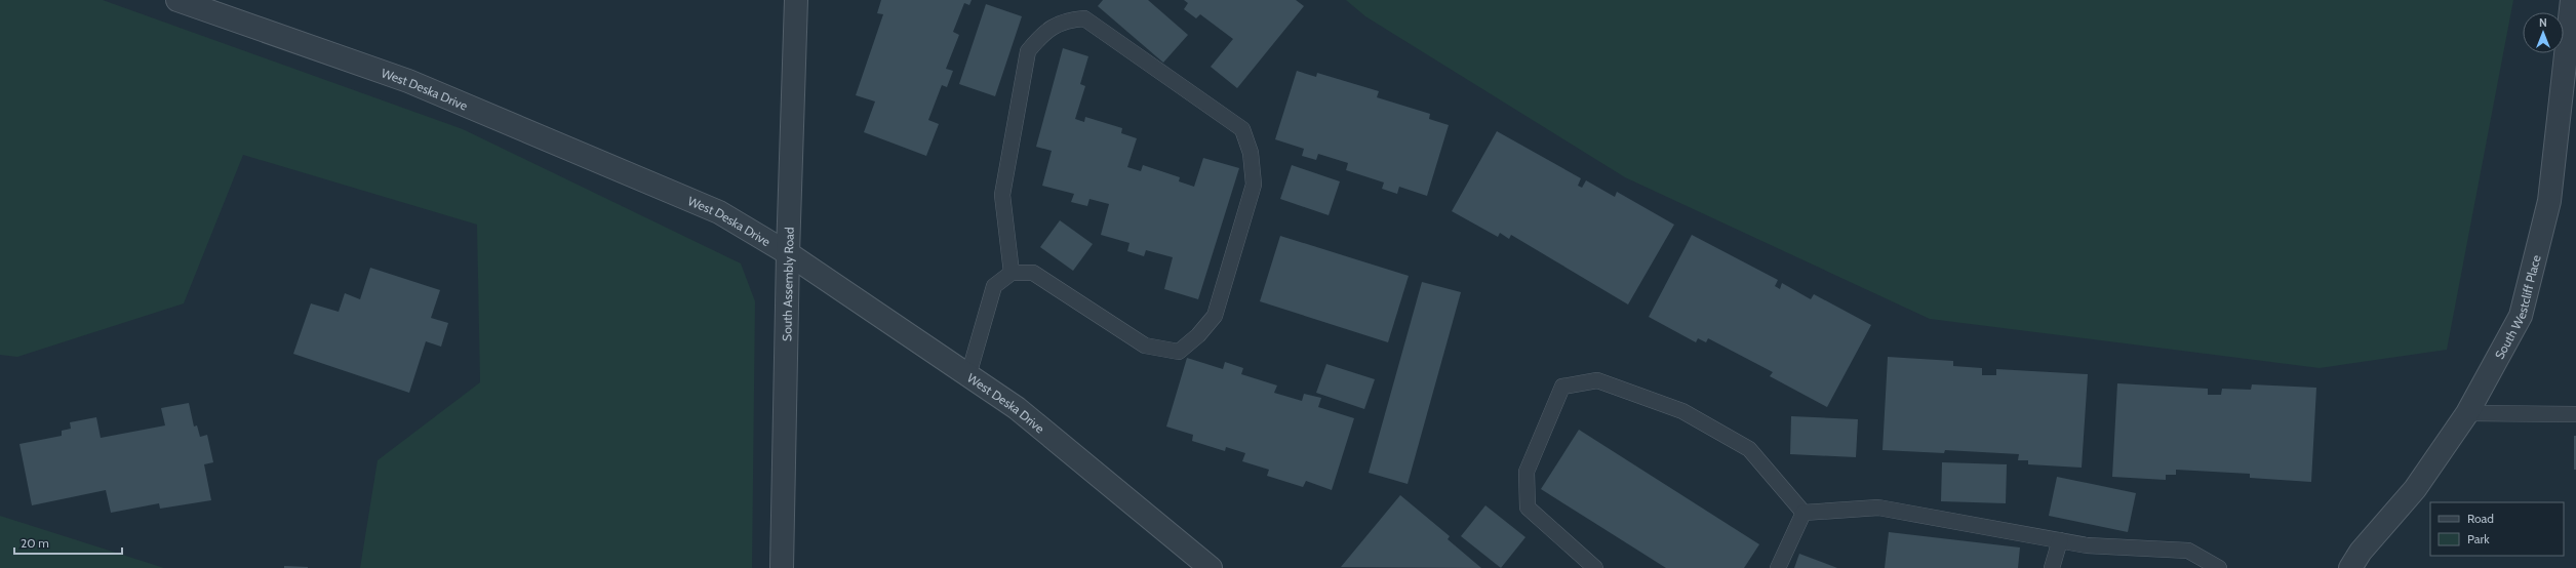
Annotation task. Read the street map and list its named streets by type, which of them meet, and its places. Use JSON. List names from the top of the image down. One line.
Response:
{"streets":{"street":["West Deska Drive","South Assembly Road","South Westcliff Place"]},"crossings":[["West Deska Drive","South Assembly Road"]],"legend":["Road","Park"],"scale_bar":"20 m","north":"top"}
